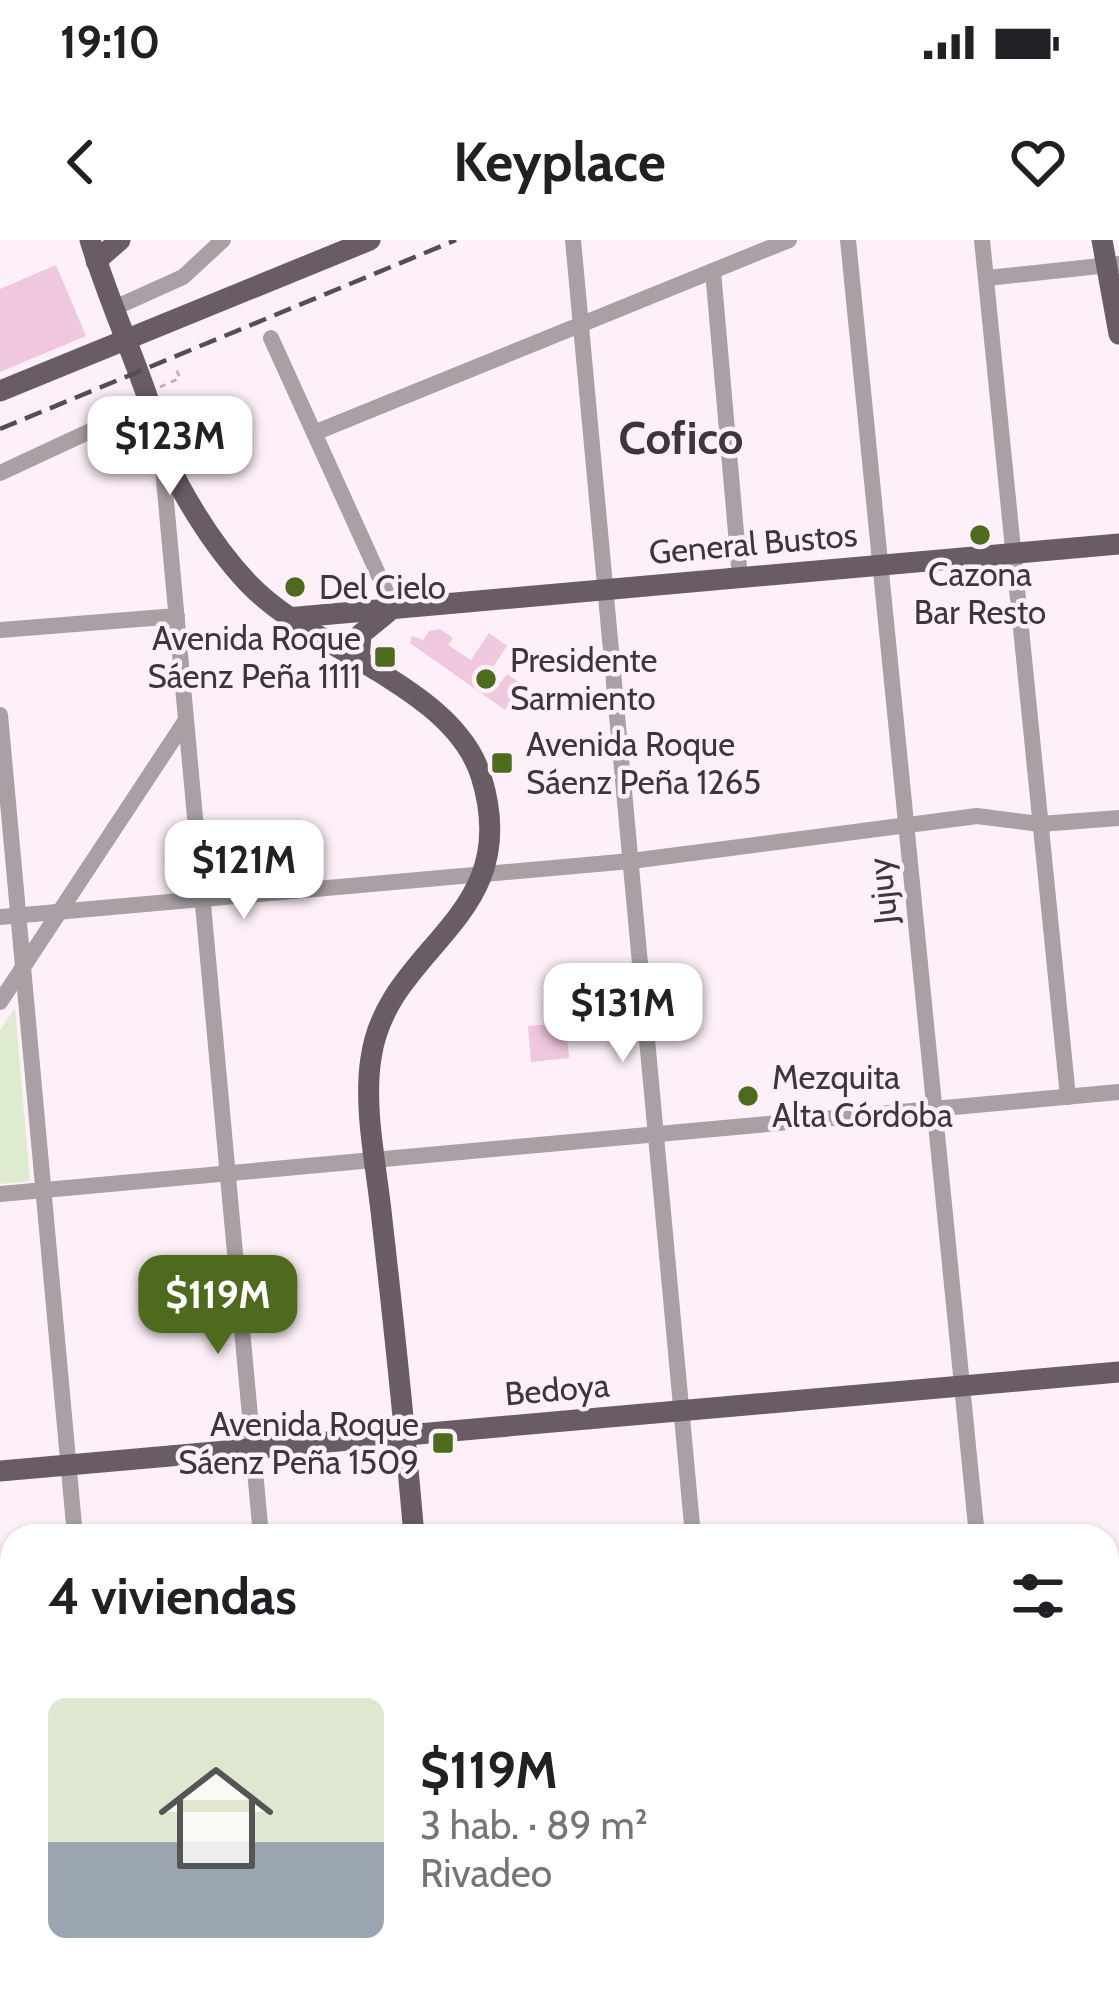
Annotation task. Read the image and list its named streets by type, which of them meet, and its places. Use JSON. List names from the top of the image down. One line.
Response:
{"streets":{"main road":["General Bustos","Bedoya"],"street":["Jujuy"]},"crossings":[["General Bustos","Jujuy"],["Jujuy","Bedoya"]],"districts":["Cofico"],"places":{"other":["Cazona Bar Resto","Del Cielo","Presidente Sarmiento","Mezquita Alta Córdoba"],"transit":["Avenida Roque Sáenz Peña 1111","Avenida Roque Sáenz Peña 1265","Avenida Roque Sáenz Peña 1509"]},"page":{"status":"19:10","header":"Keyplace","price":["$123M","$121M","$131M","$119M"],"heading":"4 viviendas","list":[{"name":"$119M","note":"3 hab. · 89 m² · Rivadeo"}]}}
